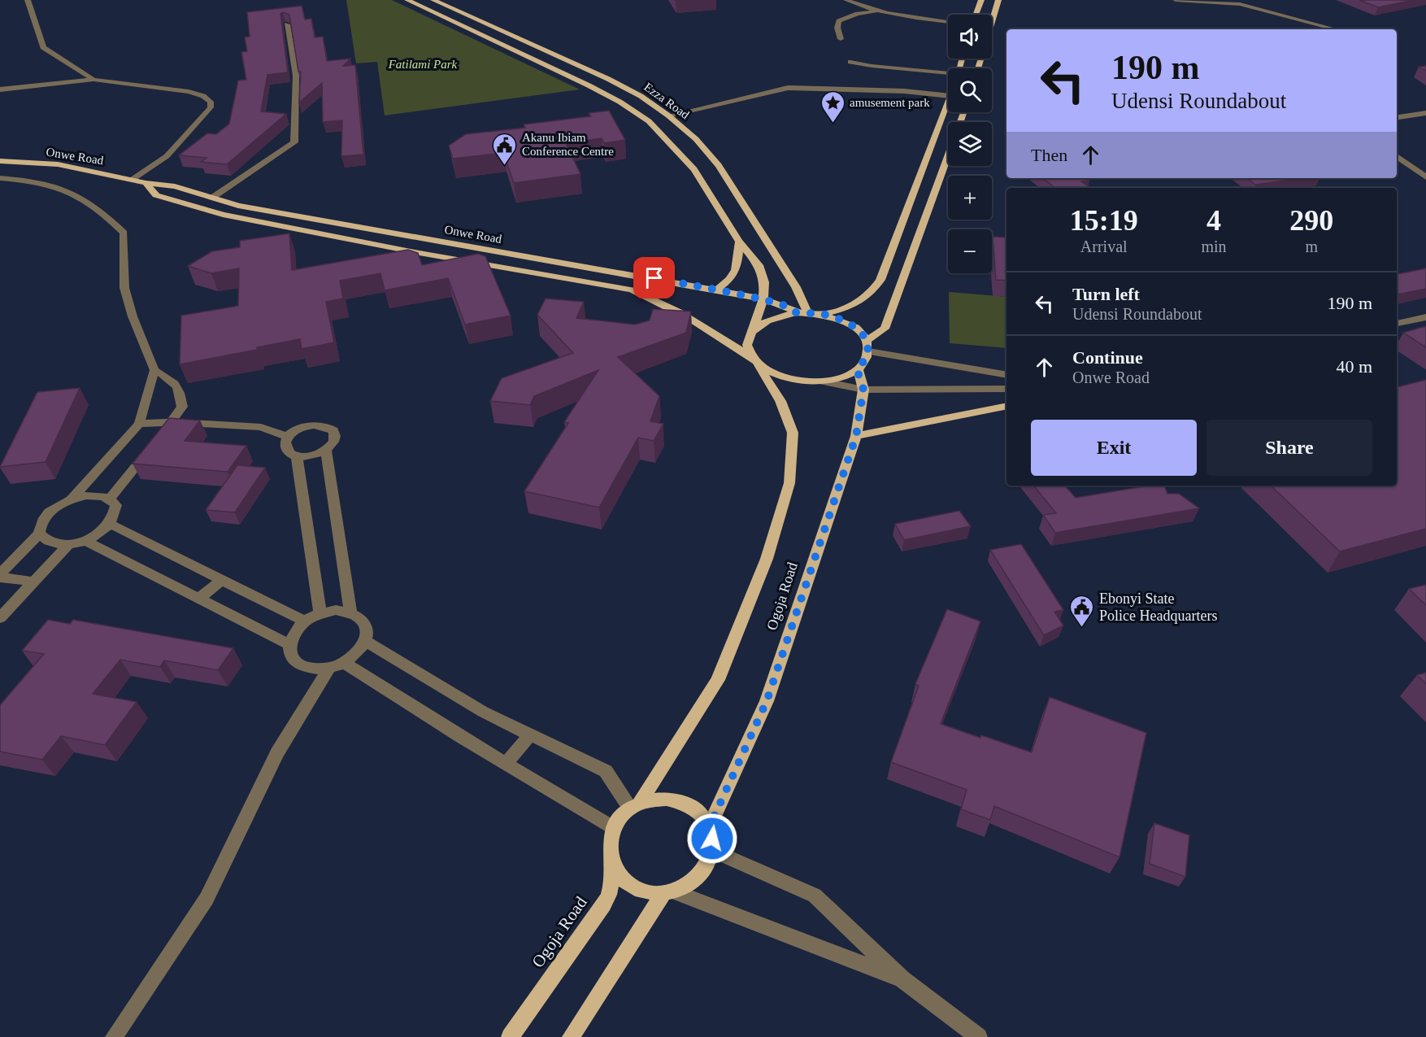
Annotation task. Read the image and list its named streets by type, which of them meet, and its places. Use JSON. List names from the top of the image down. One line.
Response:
{"streets":{"main road":["Ezza Road","Onwe Road","Ogoja Road"]},"crossings":[["Ezza Road","Onwe Road"],["Ezza Road","Ogoja Road"],["Onwe Road","Ogoja Road"]],"parks":["Fatilami Park"],"places":{"place":["amusement park"],"public building":["Akanu Ibiam Conference Centre","Ebonyi State Police Headquarters"]},"page":{"map_buttons":["+","−"],"turn":["190 m","Udensi Roundabout"],"then":"Then","eta":["15:19","Arrival","4","min","290","m"],"list":[{"name":"Turn left","note":"Udensi Roundabout","value":"190 m"},{"name":"Continue","note":"Onwe Road","value":"40 m"}],"buttons":["Exit","Share"]}}
